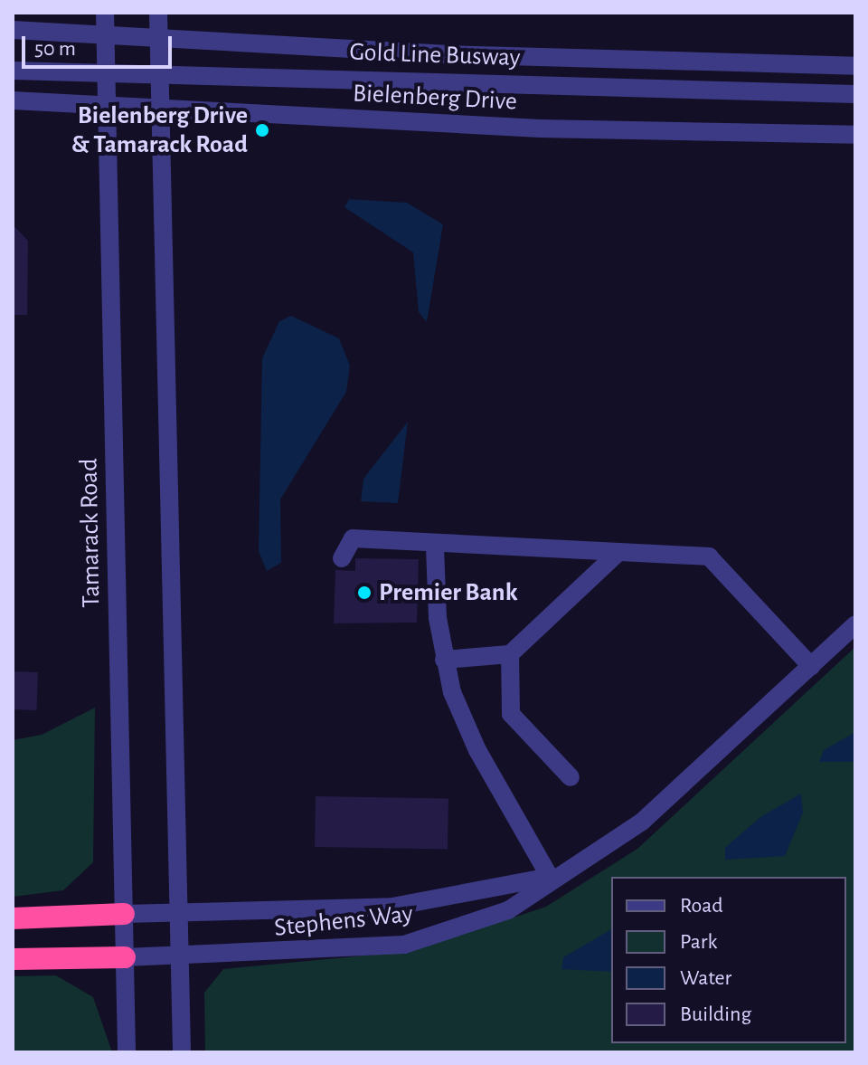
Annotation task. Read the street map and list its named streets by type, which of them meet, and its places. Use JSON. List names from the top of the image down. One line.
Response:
{"streets":{"street":["Gold Line Busway","Bielenberg Drive","Tamarack Road","Stephens Way"]},"crossings":[["Gold Line Busway","Tamarack Road"],["Bielenberg Drive","Tamarack Road"],["Tamarack Road","Stephens Way"]],"places":["Bielenberg Drive & Tamarack Road","Premier Bank"],"legend":["Road","Park","Water","Building"],"scale_bar":"50 m"}
